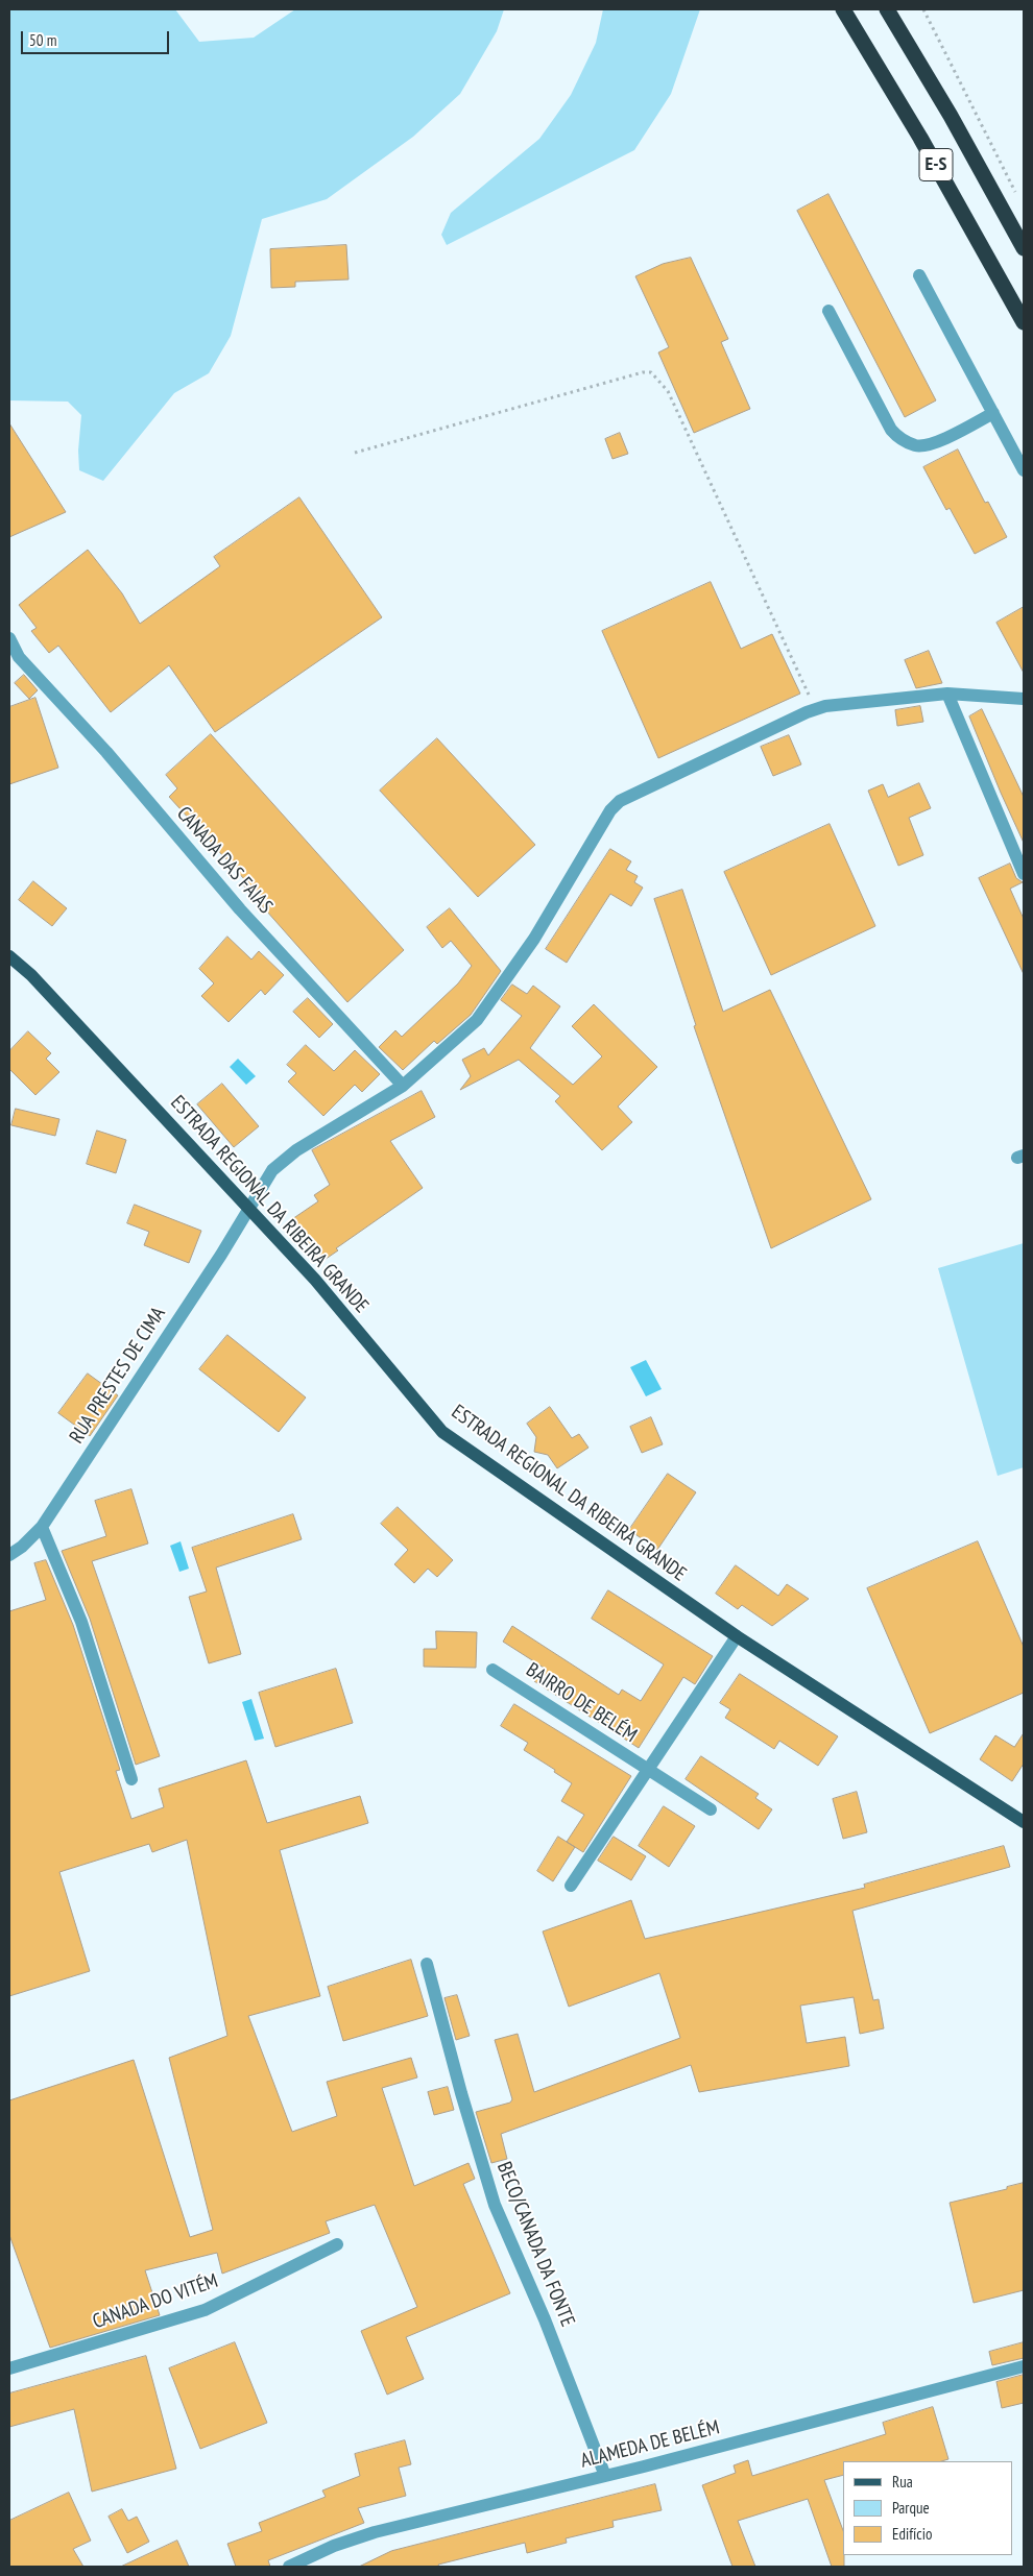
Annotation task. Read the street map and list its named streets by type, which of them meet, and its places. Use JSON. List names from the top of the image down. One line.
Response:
{"streets":{"highway":["E-S"],"main road":["ESTRADA REGIONAL DA RIBEIRA GRANDE"],"street":["CANADA DAS FAIAS","RUA PRESTES DE CIMA","BAIRRO DE BELÉM","BECO/CANADA DA FONTE","CANADA DO VITÉM","ALAMEDA DE BELÉM"]},"crossings":[["CANADA DAS FAIAS","RUA PRESTES DE CIMA"],["ESTRADA REGIONAL DA RIBEIRA GRANDE","RUA PRESTES DE CIMA"],["ESTRADA REGIONAL DA RIBEIRA GRANDE","BAIRRO DE BELÉM"],["BECO/CANADA DA FONTE","ALAMEDA DE BELÉM"]],"legend":["Rua","Parque","Edifício"],"scale_bar":"50 m"}
